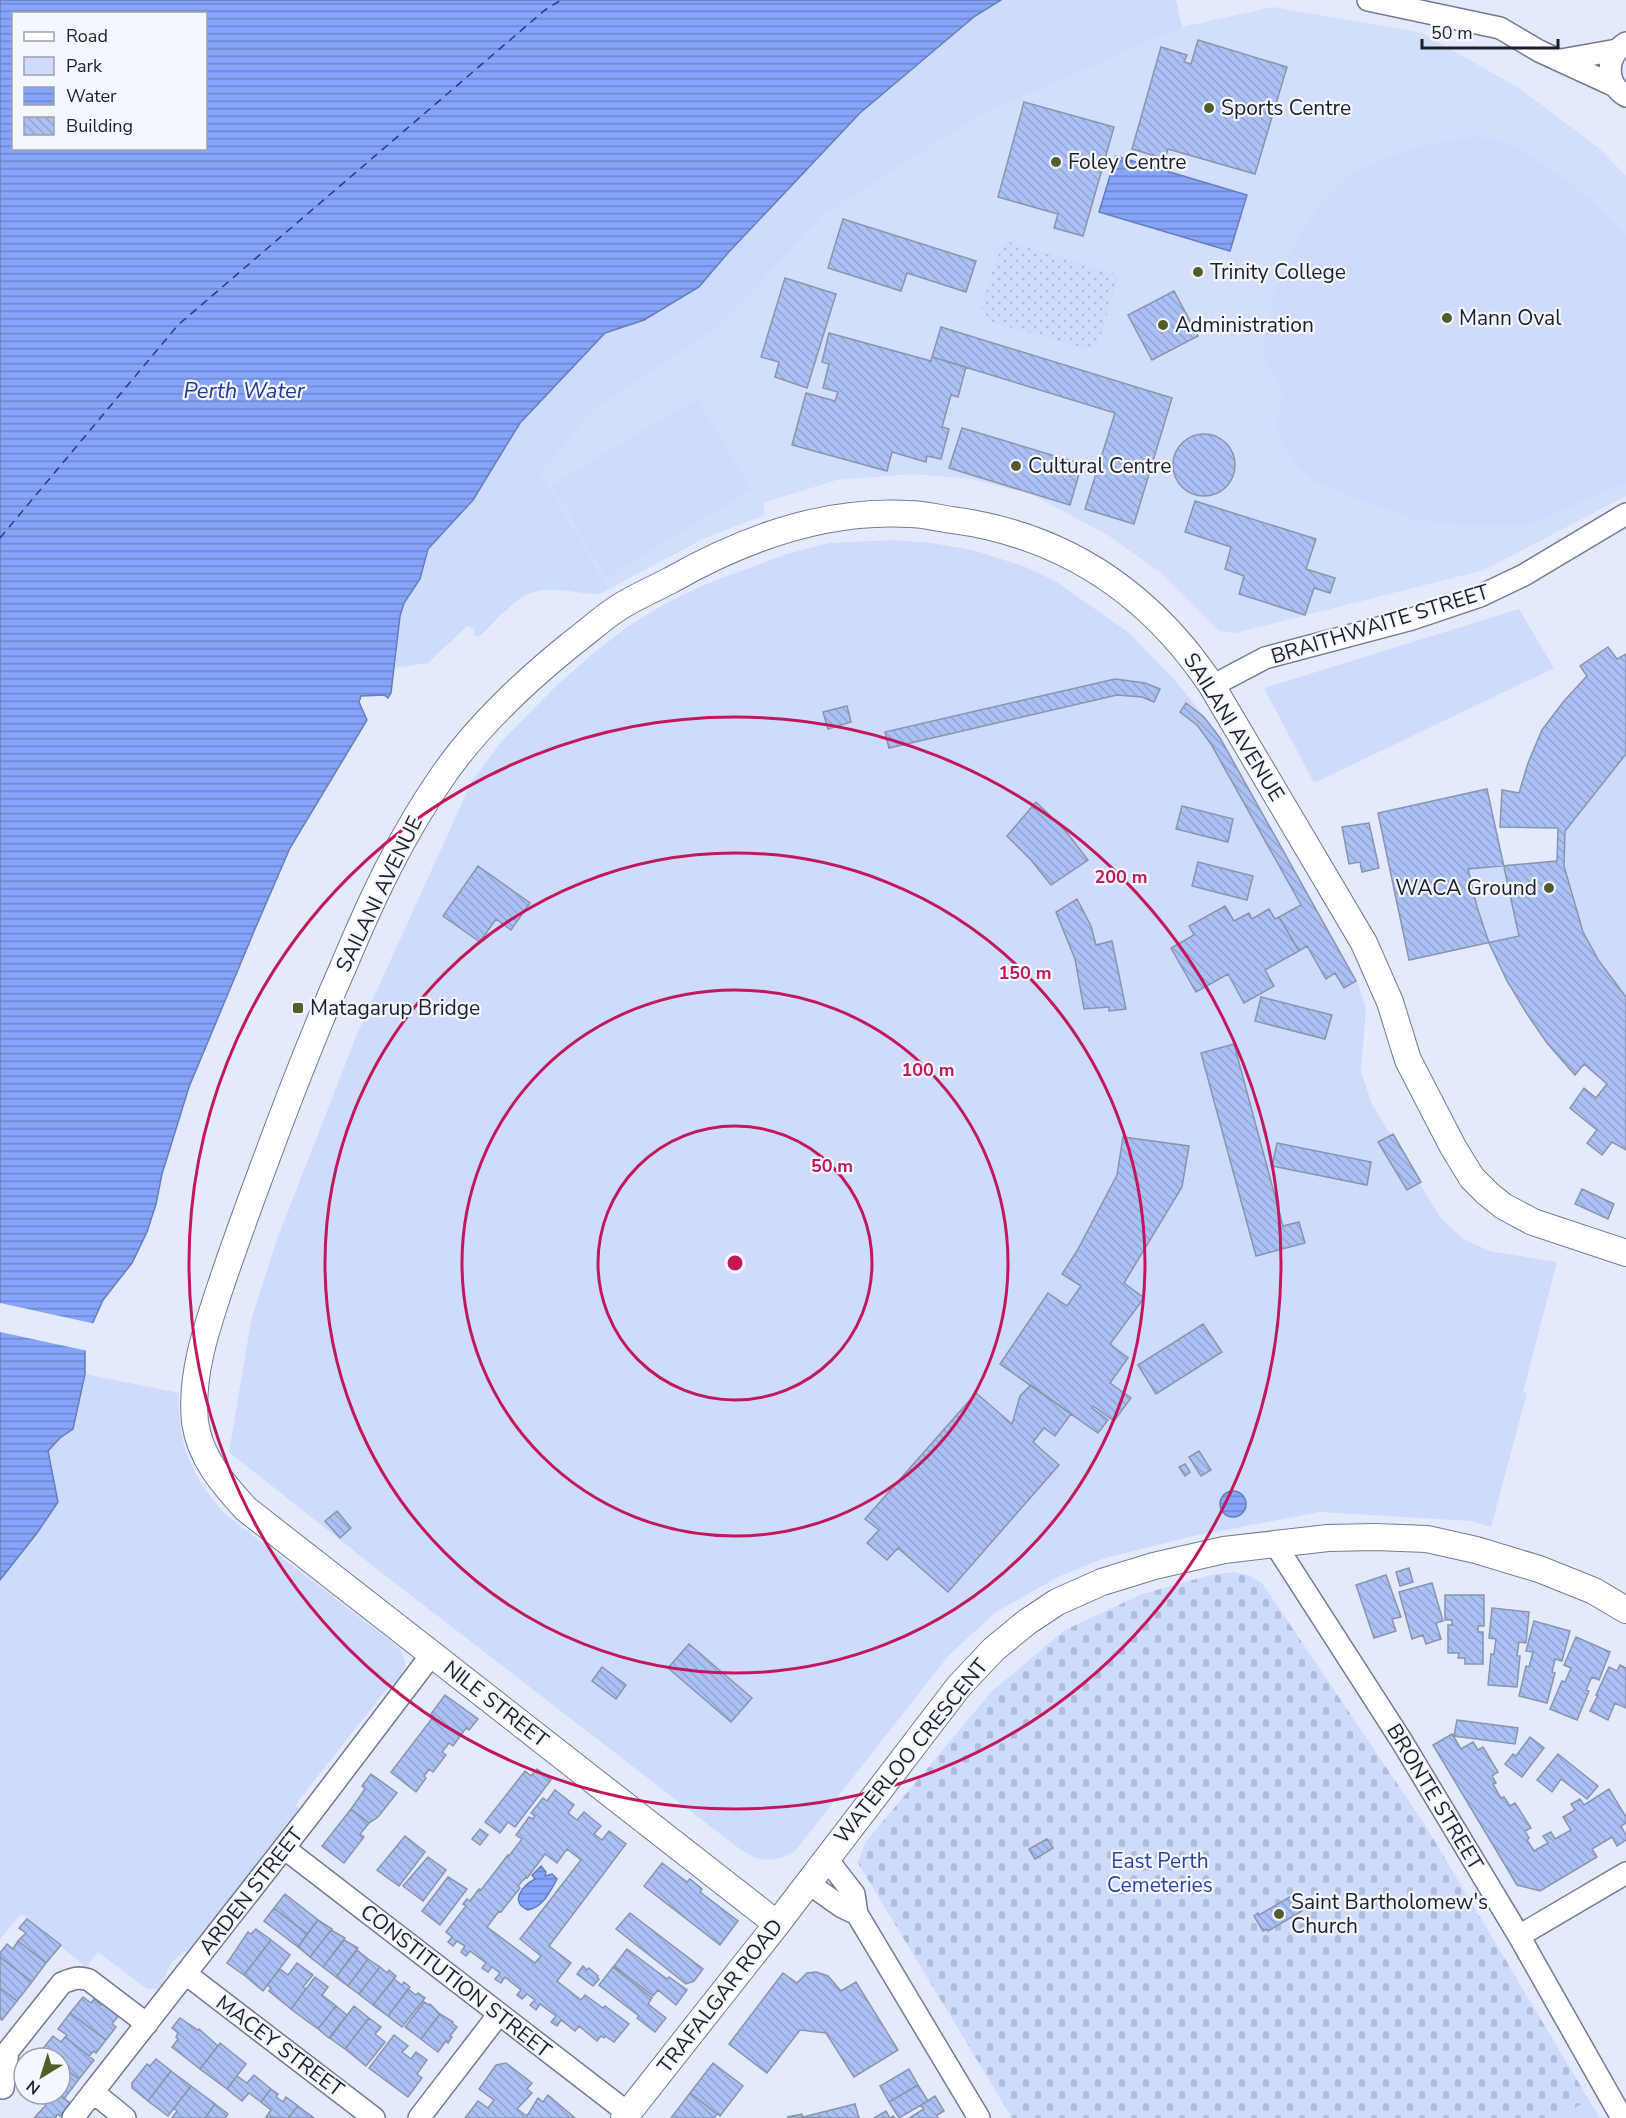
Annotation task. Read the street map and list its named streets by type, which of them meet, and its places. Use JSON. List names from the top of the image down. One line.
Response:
{"streets":{"street":["BRAITHWAITE STREET","SAILANI AVENUE","NILE STREET","WATERLOO CRESCENT","BRONTE STREET","ARDEN STREET","CONSTITUTION STREET","TRAFALGAR ROAD","MACEY STREET"]},"crossings":[["BRAITHWAITE STREET","SAILANI AVENUE"],["SAILANI AVENUE","NILE STREET"],["NILE STREET","ARDEN STREET"],["NILE STREET","TRAFALGAR ROAD"],["WATERLOO CRESCENT","BRONTE STREET"],["WATERLOO CRESCENT","TRAFALGAR ROAD"],["ARDEN STREET","CONSTITUTION STREET"],["ARDEN STREET","MACEY STREET"],["CONSTITUTION STREET","TRAFALGAR ROAD"]],"water":["Perth Water"],"parks":["East Perth Cemeteries"],"places":{"other":["Sports Centre","Foley Centre","Trinity College","Mann Oval","Administration","Cultural Centre","WACA Ground","Saint Bartholomew's Church"],"transit":["Matagarup Bridge"]},"legend":["Road","Park","Water","Building"],"scale_bar":"50 m","north":"bottom left","rings":["200 m","150 m","100 m","50 m"]}
